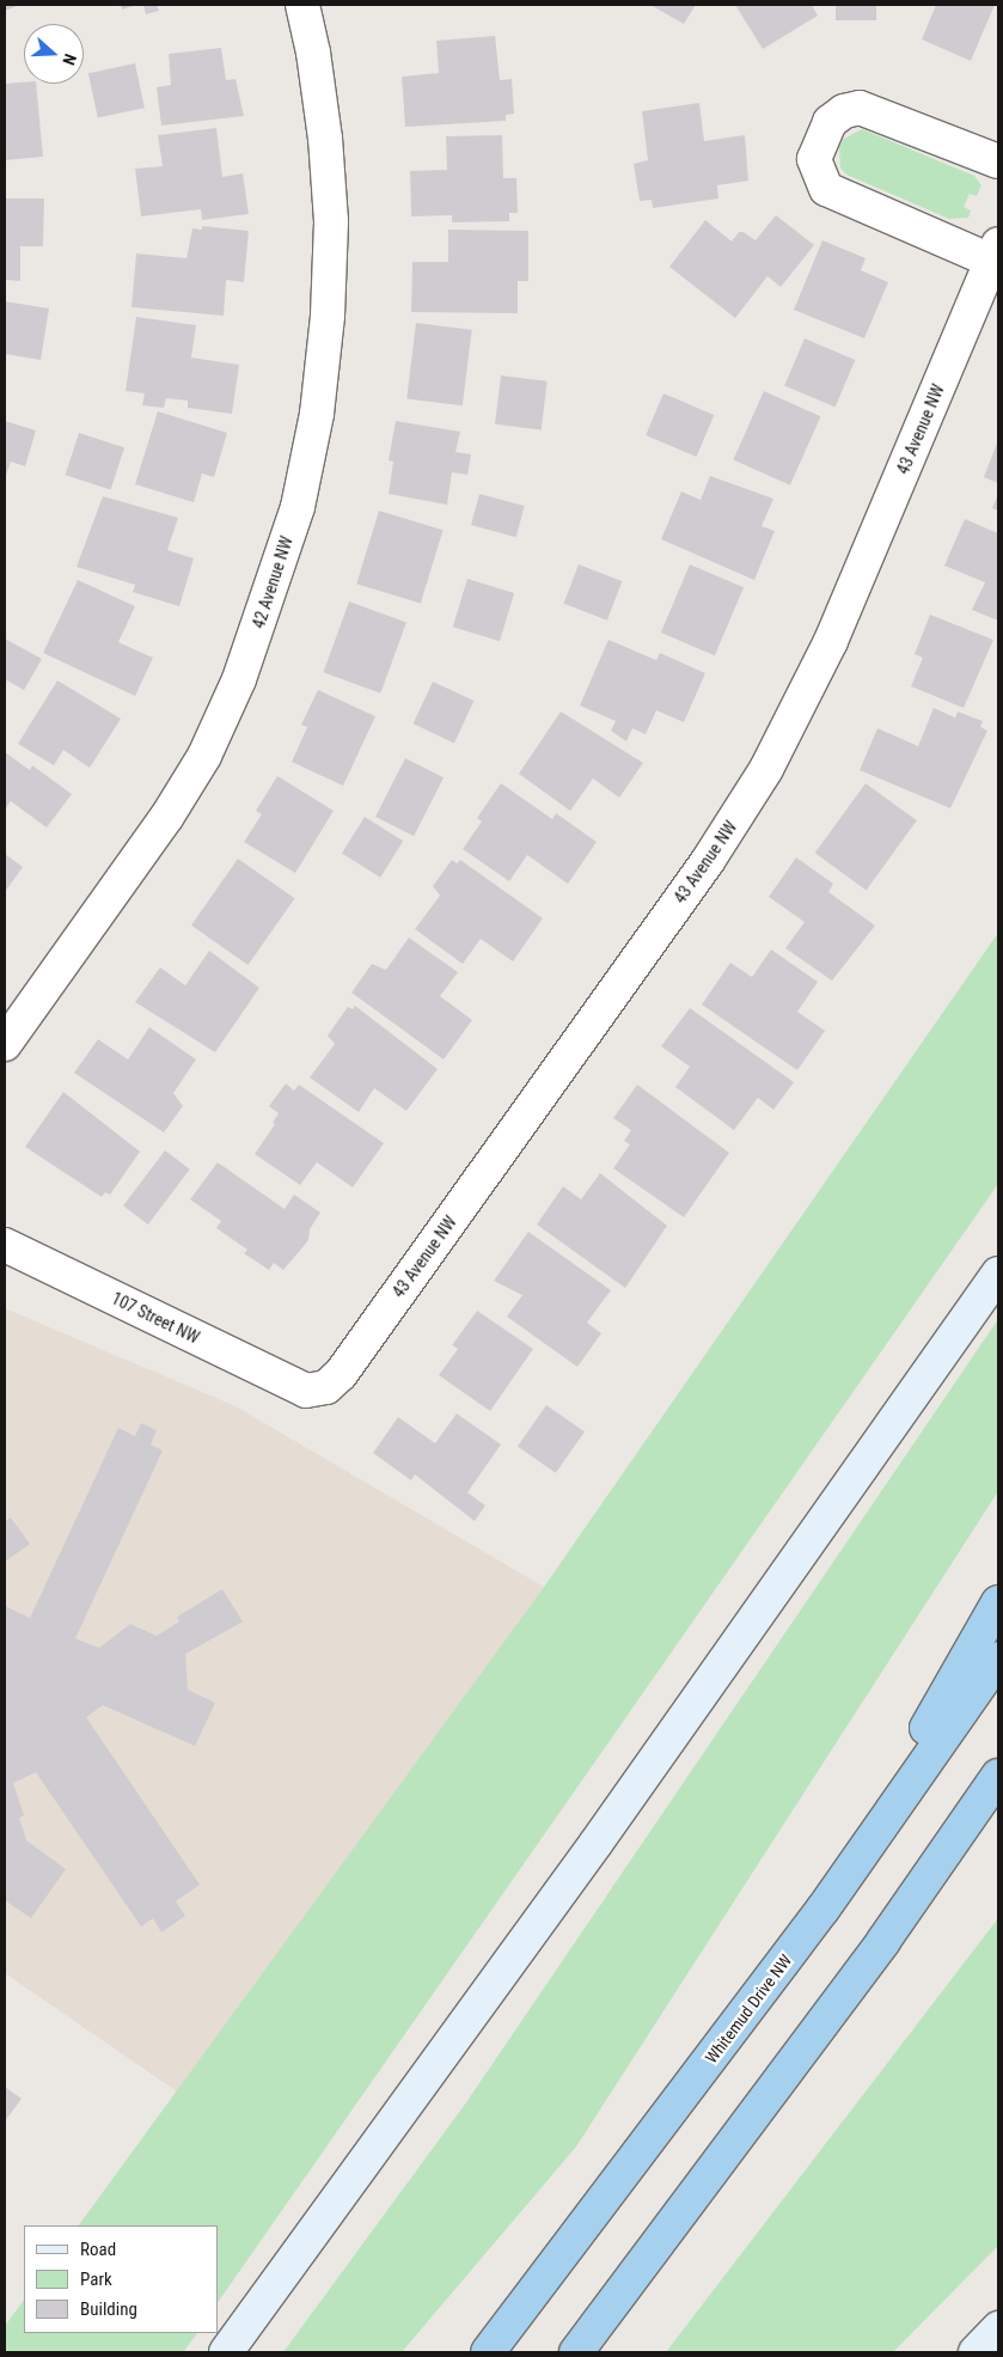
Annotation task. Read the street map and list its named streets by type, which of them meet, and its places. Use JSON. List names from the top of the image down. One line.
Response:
{"streets":{"highway":["Whitemud Drive NW"],"street":["43 Avenue NW","42 Avenue NW","107 Street NW"]},"crossings":[["43 Avenue NW","107 Street NW"]],"legend":["Road","Park","Building"],"north":"right"}
